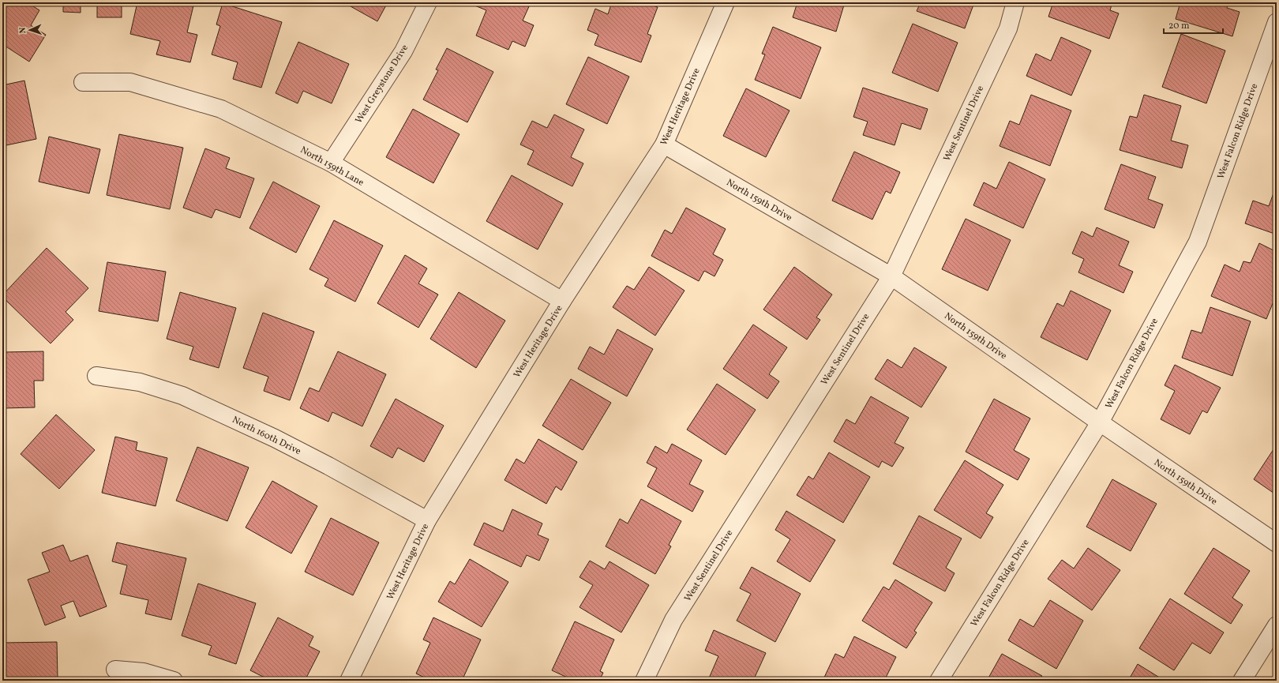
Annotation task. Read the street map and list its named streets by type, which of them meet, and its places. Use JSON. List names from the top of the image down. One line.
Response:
{"streets":{"street":["West Greystone Drive","West Heritage Drive","West Sentinel Drive","West Falcon Ridge Drive","North 159th Lane","North 159th Drive","North 160th Drive"]},"crossings":[["West Greystone Drive","North 159th Lane"],["West Heritage Drive","North 159th Lane"],["West Heritage Drive","North 159th Drive"],["West Heritage Drive","North 160th Drive"],["West Sentinel Drive","North 159th Drive"],["West Falcon Ridge Drive","North 159th Drive"]],"scale_bar":"20 m","north":"left"}
